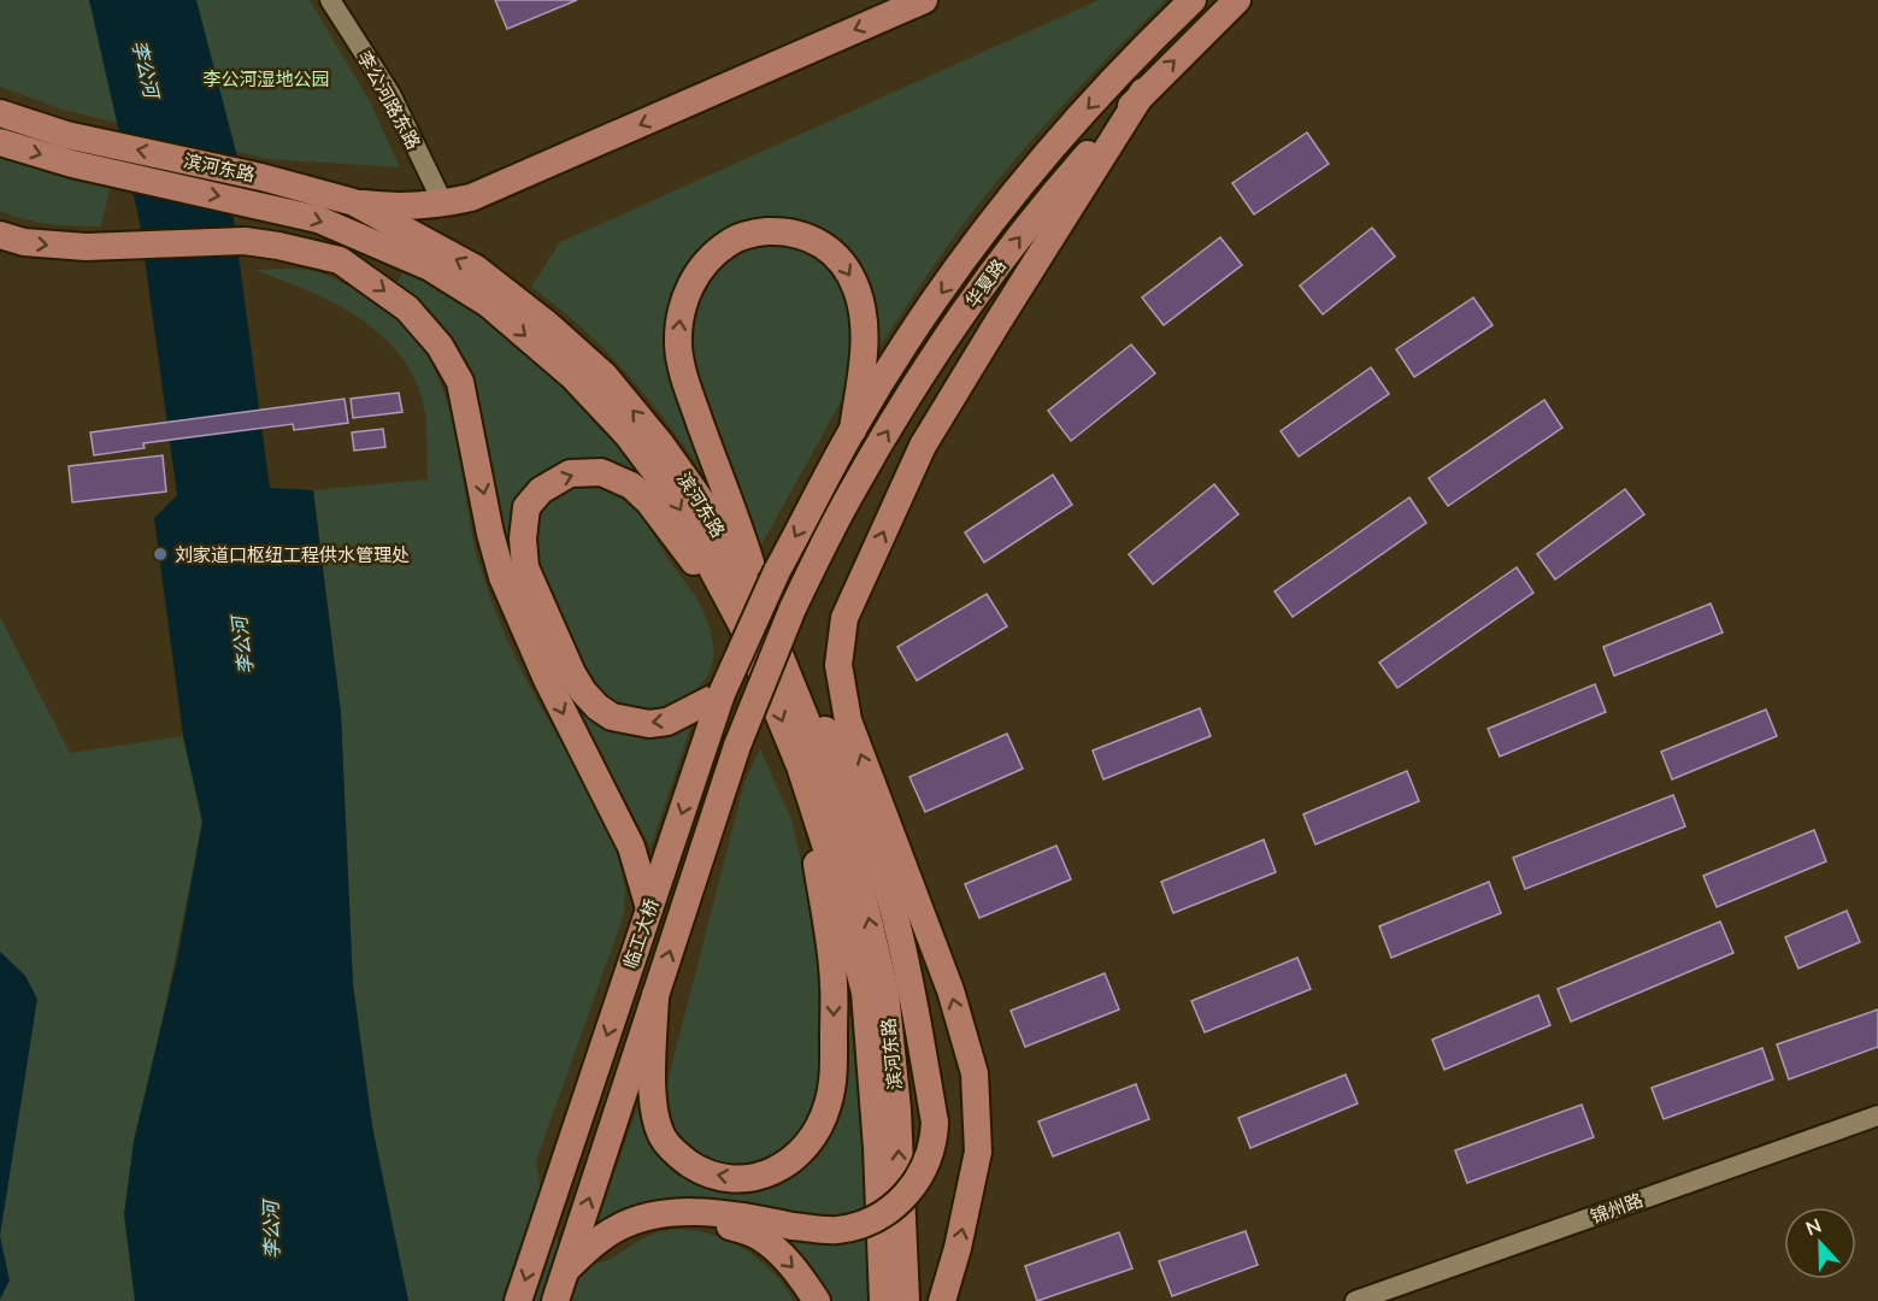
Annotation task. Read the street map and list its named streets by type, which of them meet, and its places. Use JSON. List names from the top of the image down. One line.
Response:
{"streets":{"main road":["滨河东路","华夏路","临工大桥"],"street":["李公河路东路","锦州路"]},"crossings":[["华夏路","临工大桥"]],"water":["李公河"],"parks":["李公河湿地公园"],"places":["刘家道口枢纽工程供水管理处"],"north":"top"}
